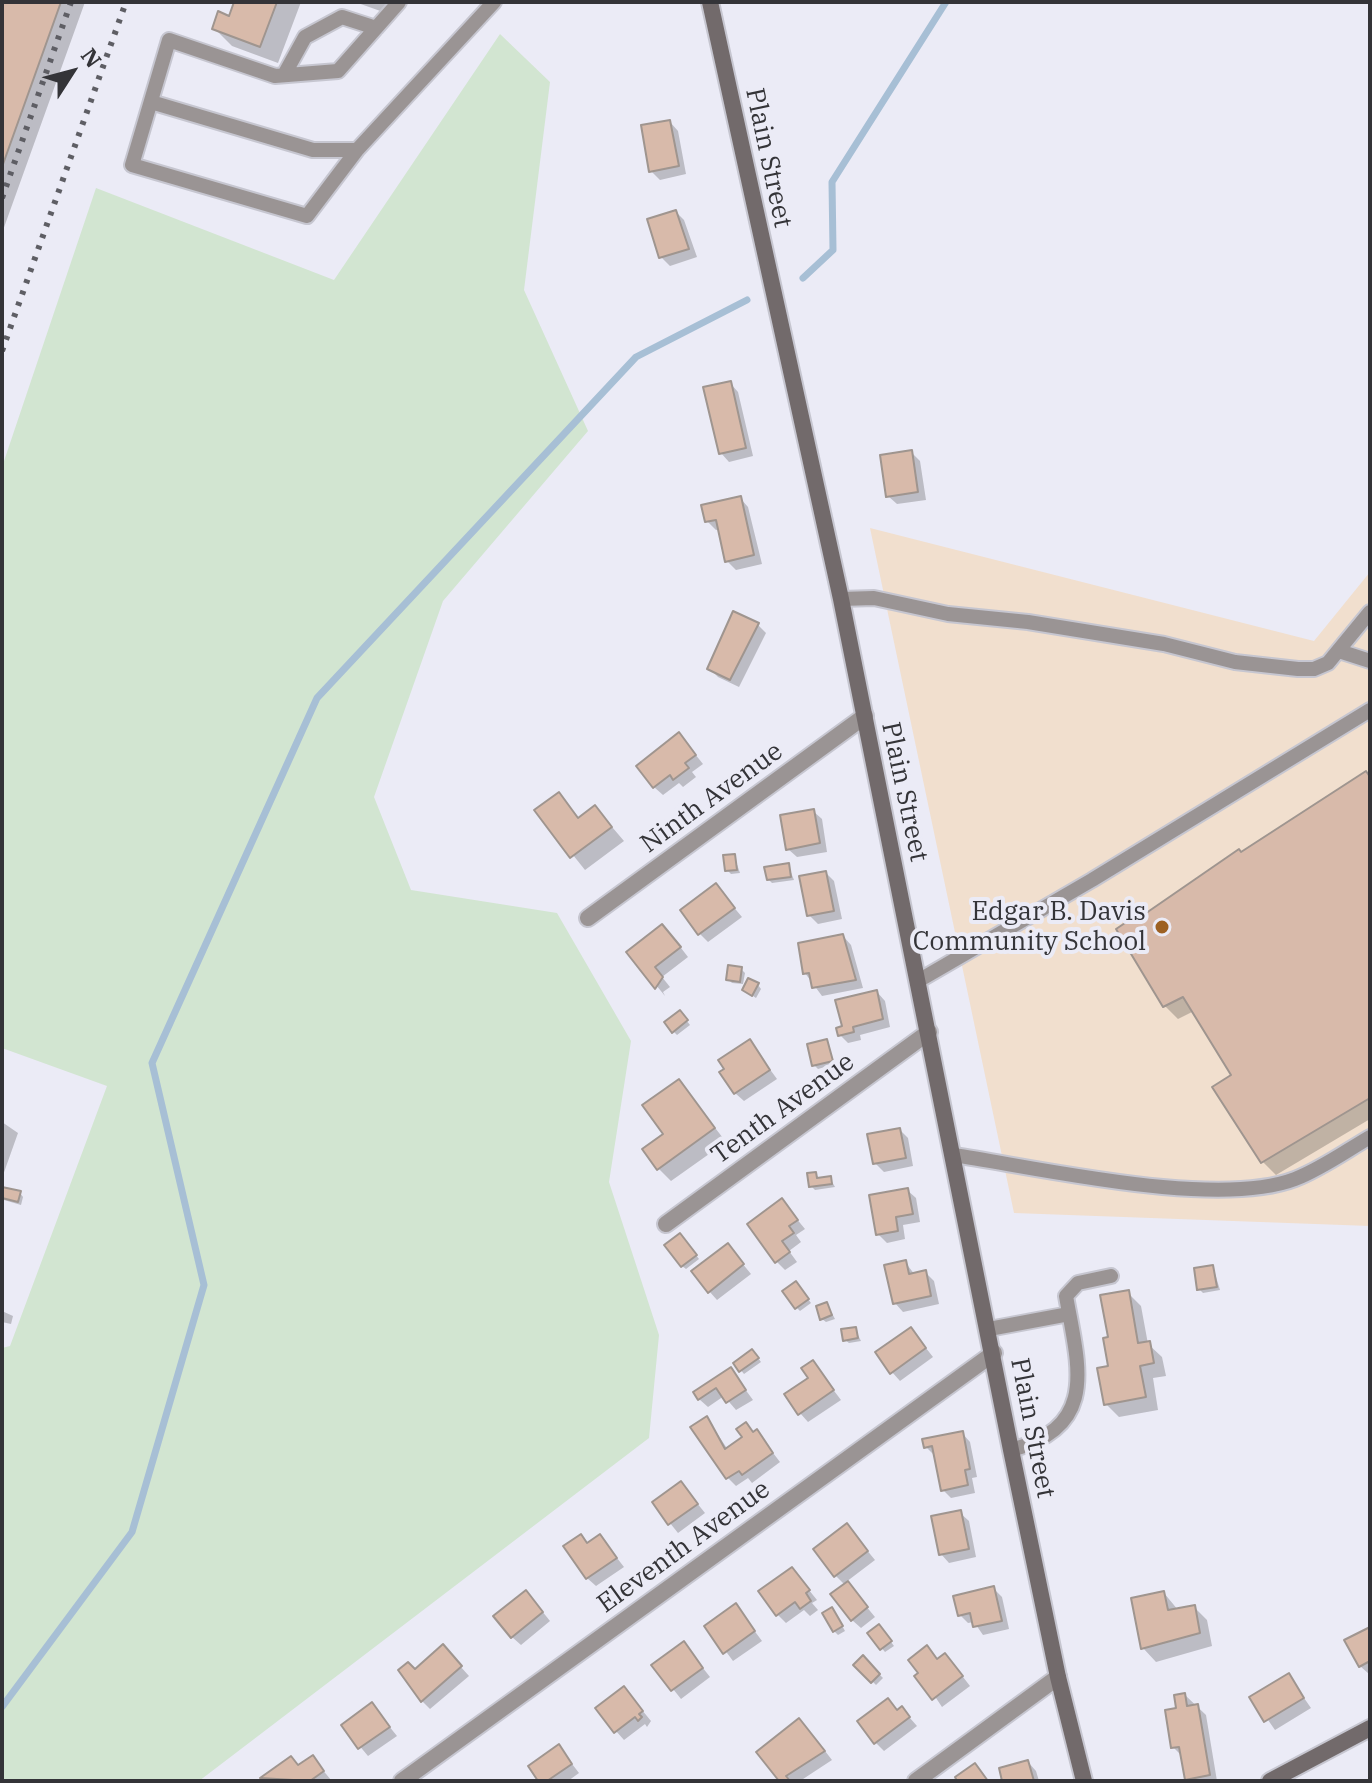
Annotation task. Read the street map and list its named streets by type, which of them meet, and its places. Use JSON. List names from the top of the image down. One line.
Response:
{"streets":{"main road":["Plain Street"],"street":["Ninth Avenue","Tenth Avenue","Eleventh Avenue"]},"crossings":[["Plain Street","Ninth Avenue"],["Plain Street","Tenth Avenue"],["Plain Street","Eleventh Avenue"]],"places":["Edgar B. Davis Community School"],"north":"top right"}
